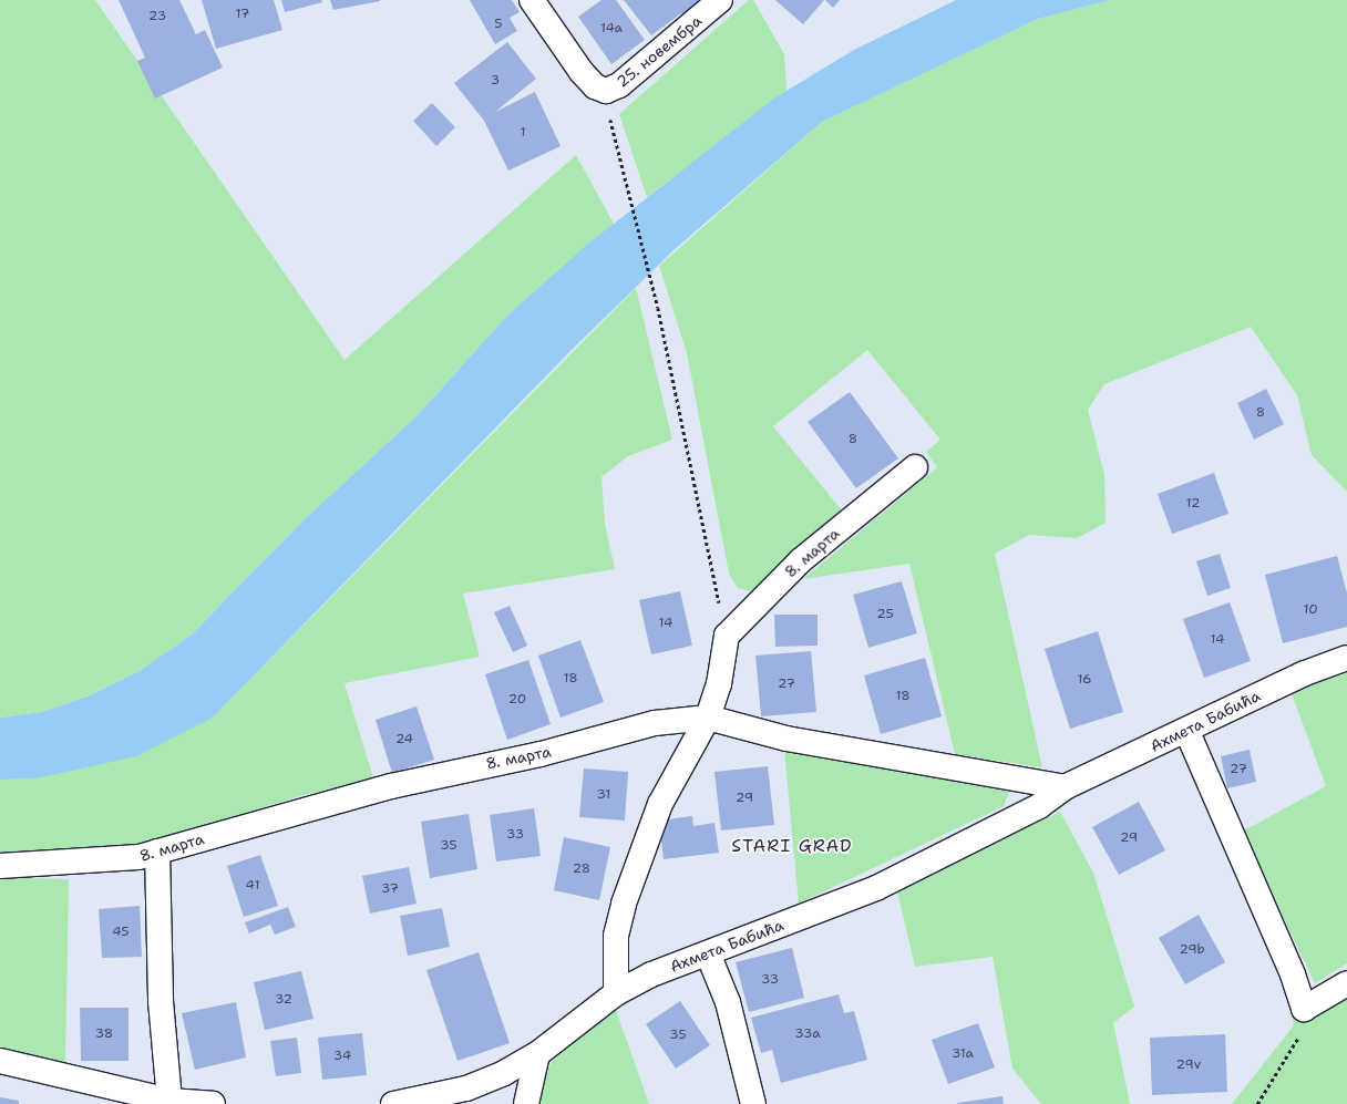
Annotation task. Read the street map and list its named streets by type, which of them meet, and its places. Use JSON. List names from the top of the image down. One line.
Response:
{"streets":{"street":["25. новембра","8. марта","Ахмета Бабића"]},"districts":["STARI GRAD"],"house_numbers":["17","23","5","14a","3","1","8","8","12","10","25","14","14","18","16","27","18","20","24","27","31","29","33","29","35","28","41","37","45","29b","33","32","38","33a","35","31a","34","29v"]}
